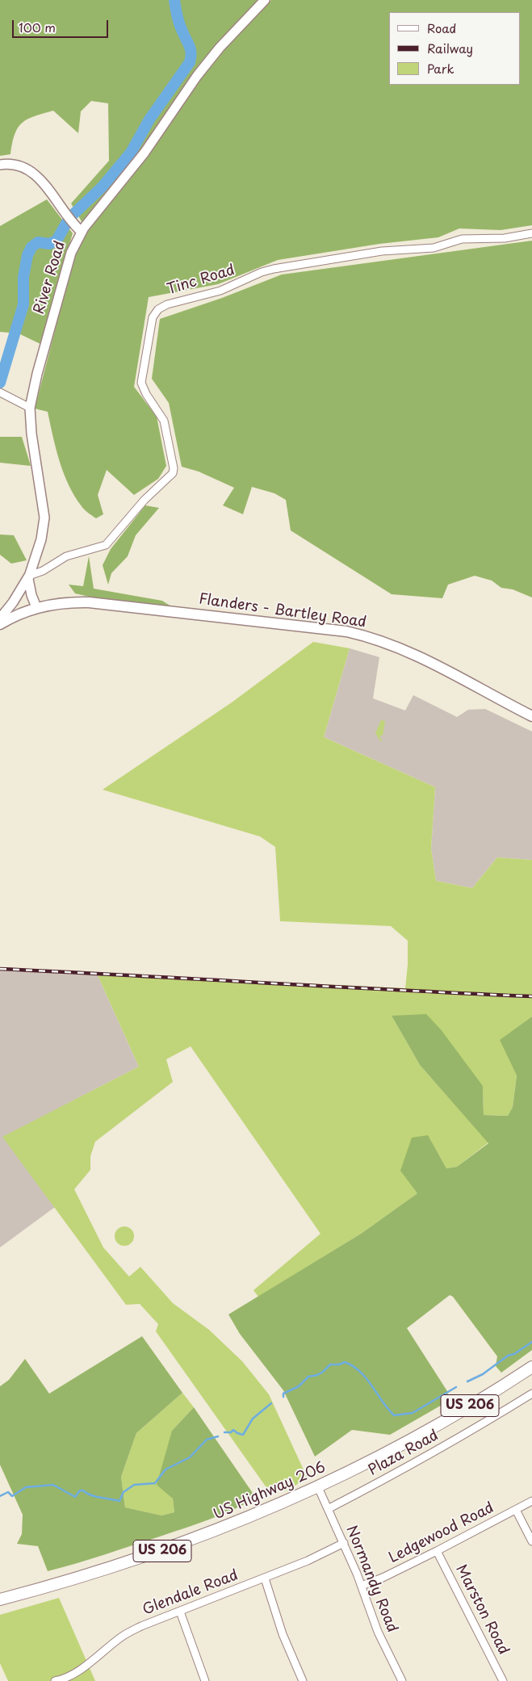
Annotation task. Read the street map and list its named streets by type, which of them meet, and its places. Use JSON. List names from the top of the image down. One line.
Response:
{"streets":{"highway":["US 206","US Highway 206"],"main road":["Flanders - Bartley Road"],"street":["River Road","Tinc Road","Plaza Road","Ledgewood Road","Normandy Road","Glendale Road","Marston Road"]},"crossings":[["River Road","Tinc Road"],["River Road","Flanders - Bartley Road"],["Plaza Road","Normandy Road"],["US Highway 206","Normandy Road"],["Ledgewood Road","Normandy Road"],["Ledgewood Road","Marston Road"],["Normandy Road","Glendale Road"]],"legend":["Road","Railway","Park"],"scale_bar":"100 m"}
